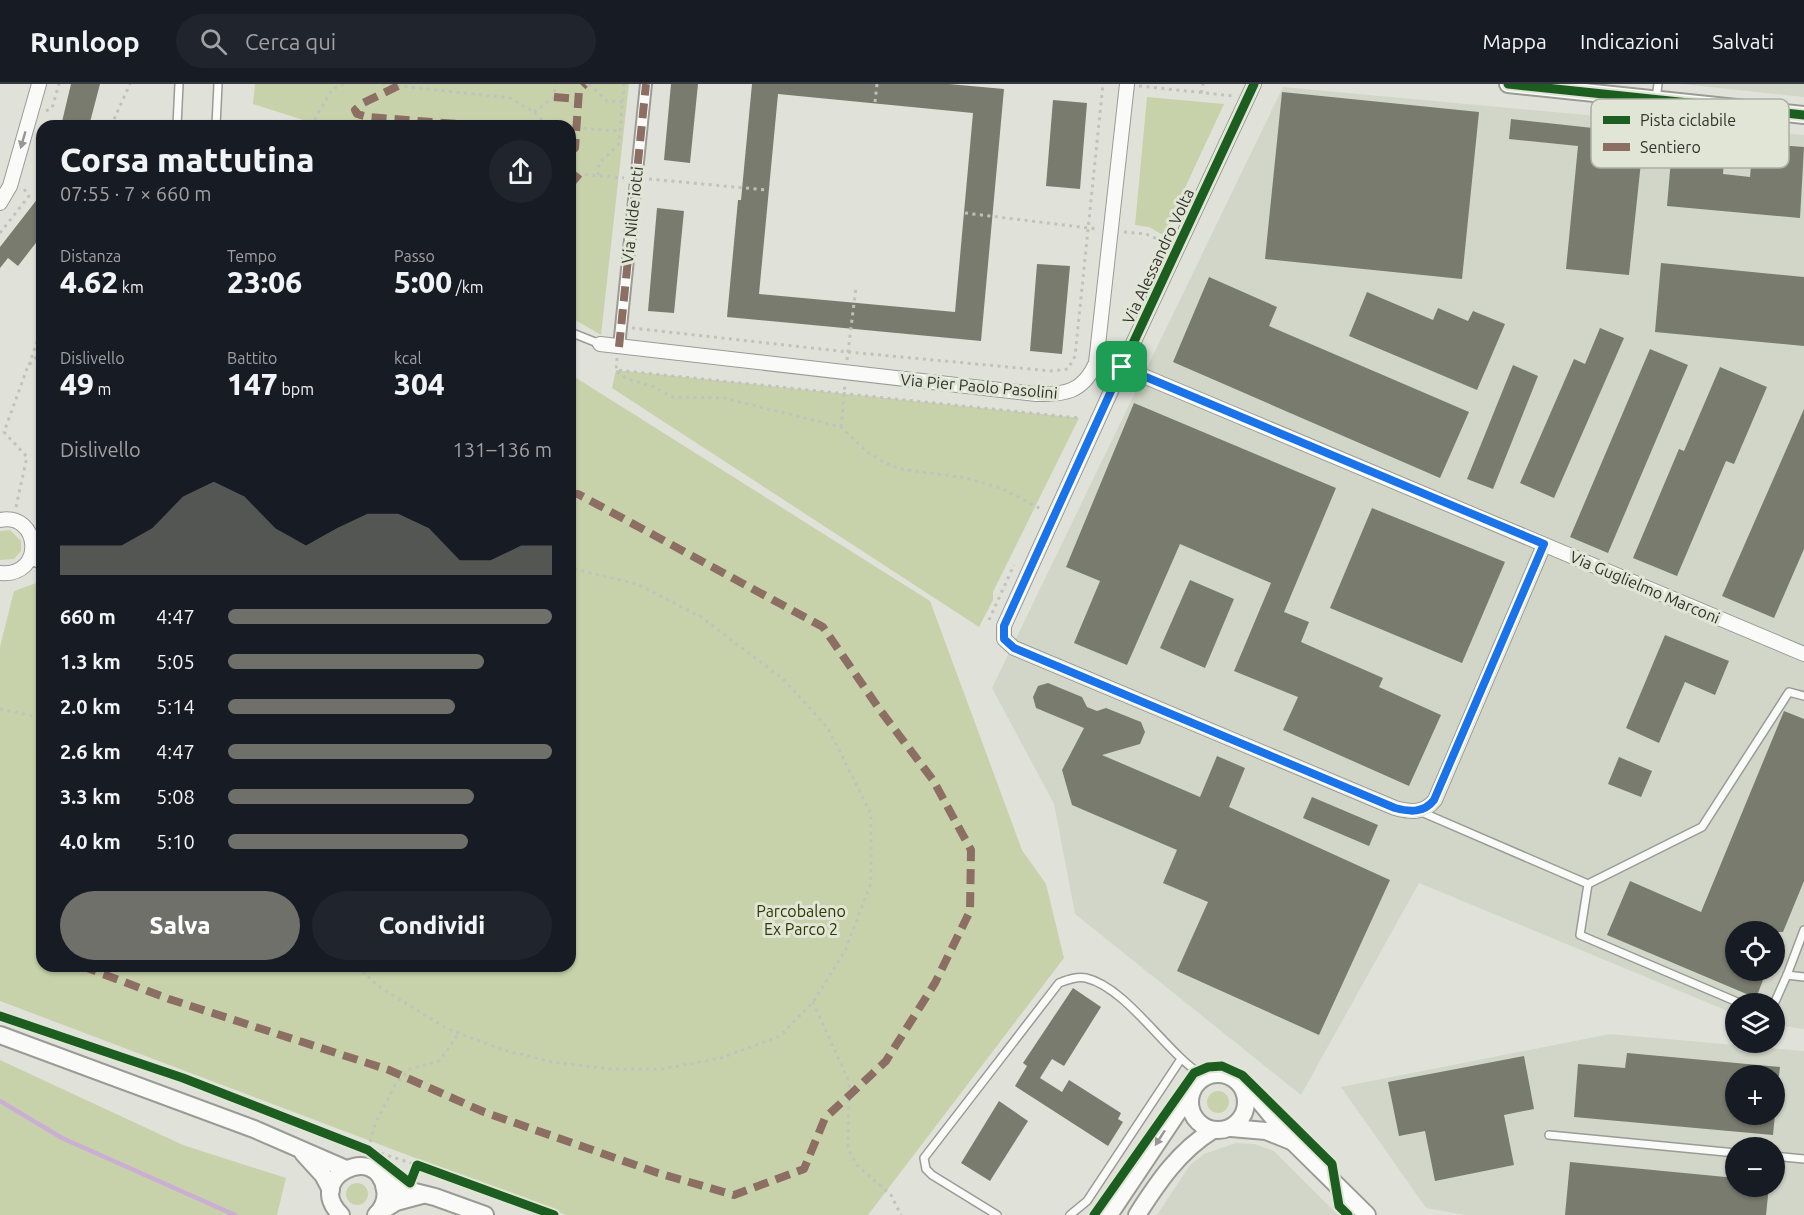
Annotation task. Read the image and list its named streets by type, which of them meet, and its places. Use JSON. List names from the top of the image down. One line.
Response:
{"streets":{"street":["Via Nilde iotti","Via Alessandro Volta","Via Pier Paolo Pasolini","Via Guglielmo Marconi"]},"crossings":[["Via Nilde iotti","Via Pier Paolo Pasolini"],["Via Alessandro Volta","Via Guglielmo Marconi"]],"parks":["Parcobaleno Ex Parco 2"],"legend":["Pista ciclabile","Sentiero"],"page":{"header":"Runloop","search":"Cerca qui","nav":["Mappa","Indicazioni","Salvati"],"heading":["Corsa mattutina","07:55 · 7 × 660 m"],"stats":[["Distanza","4.62 km"],["Tempo","23:06"],["Passo","5:00 /km"],["Dislivello","49 m"],["Battito","147 bpm"],["kcal","304"]],"chart":["Dislivello","131–136 m"],"list":[{"name":"660 m","note":"4:47"},{"name":"1.3 km","note":"5:05"},{"name":"2.0 km","note":"5:14"},{"name":"2.6 km","note":"4:47"},{"name":"3.3 km","note":"5:08"},{"name":"4.0 km","note":"5:10"}],"buttons":["Salva","Condividi"],"map_buttons":["+","−"]}}
